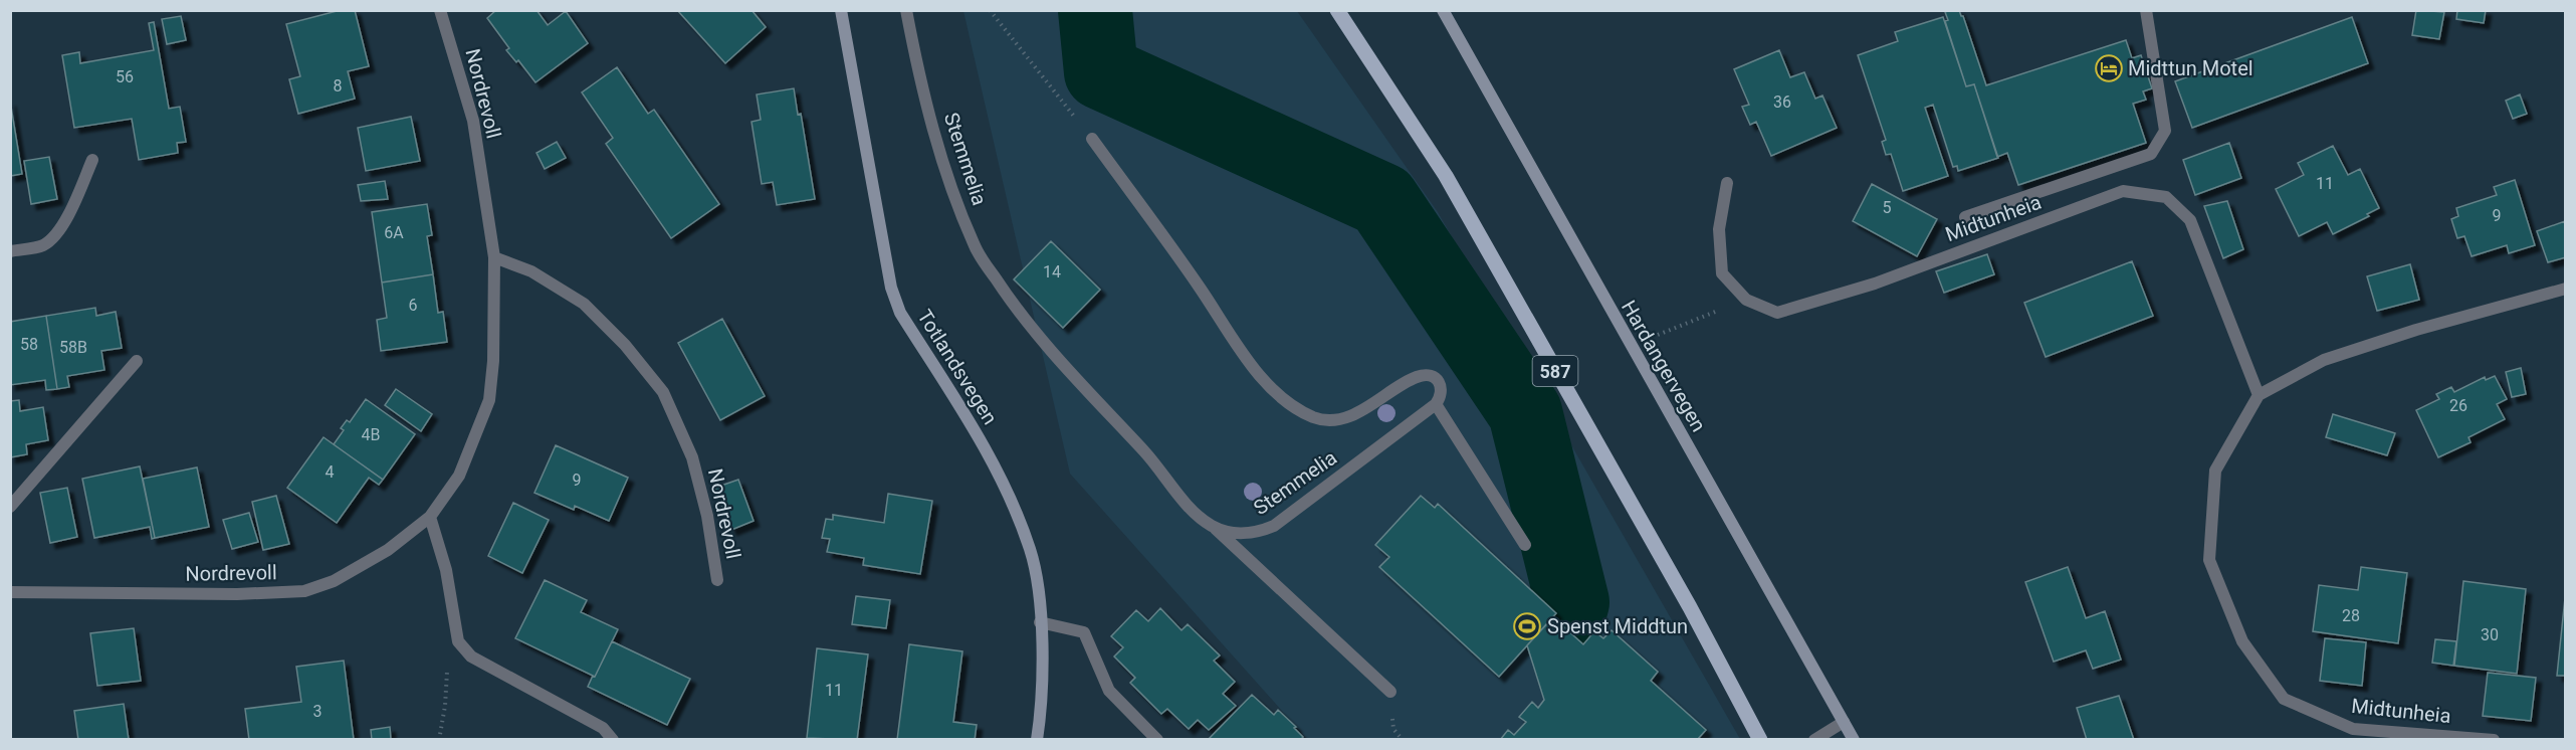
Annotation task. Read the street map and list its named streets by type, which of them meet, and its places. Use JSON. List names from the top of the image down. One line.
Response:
{"streets":{"main road":["Hardangervegen","Totlandsvegen","587"],"street":["Nordrevoll","Stemmelia","Midtunheia"]},"places":{"hotel":["Midttun Motel"],"sports":["Spenst Middtun"]},"house_numbers":["56","8","36","11","5","9","6A","14","6","58","58B","26","4B","4","9","28","30","11","3"]}
